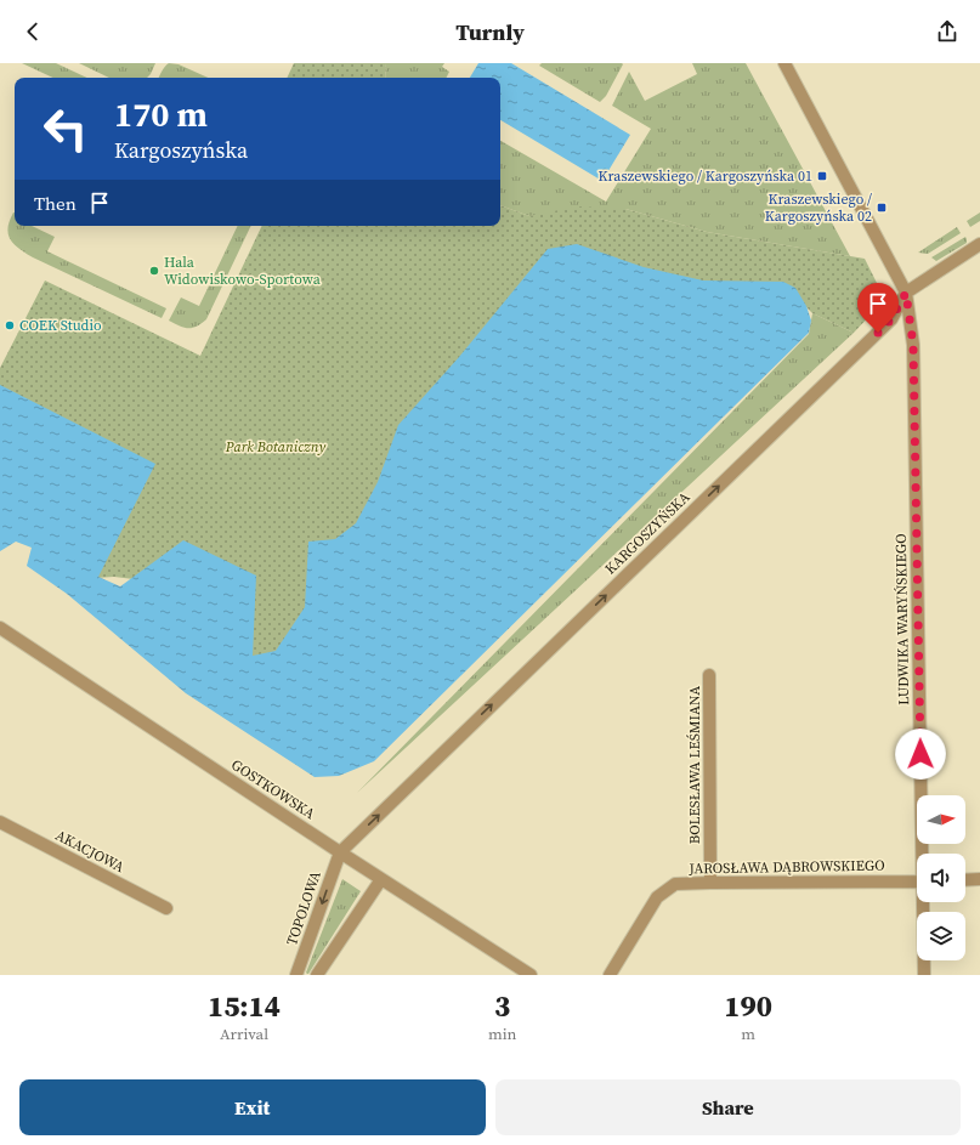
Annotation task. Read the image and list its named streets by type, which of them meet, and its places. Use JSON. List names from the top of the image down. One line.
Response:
{"streets":{"street":["KARGOSZYŃSKA","LUDWIKA WARYŃSKIEGO","BOLESŁAWA LEŚMIANA","GOSTKOWSKA","AKACJOWA","JAROSŁAWA DĄBROWSKIEGO","TOPOLOWA"]},"crossings":[["KARGOSZYŃSKA","LUDWIKA WARYŃSKIEGO"],["KARGOSZYŃSKA","GOSTKOWSKA"],["KARGOSZYŃSKA","TOPOLOWA"],["BOLESŁAWA LEŚMIANA","JAROSŁAWA DĄBROWSKIEGO"],["GOSTKOWSKA","TOPOLOWA"]],"one_way":["KARGOSZYŃSKA"],"parks":["Park Botaniczny"],"places":{"transit":["Kraszewskiego / Kargoszyńska 01","Kraszewskiego / Kargoszyńska 02"],"other":["Hala Widowiskowo-Sportowa","COEK Studio"]},"north":"right","page":{"header":"Turnly","turn":["170 m","Kargoszyńska"],"then":"Then","eta":["15:14","Arrival","3","min","190","m"],"buttons":["Exit","Share"]}}
